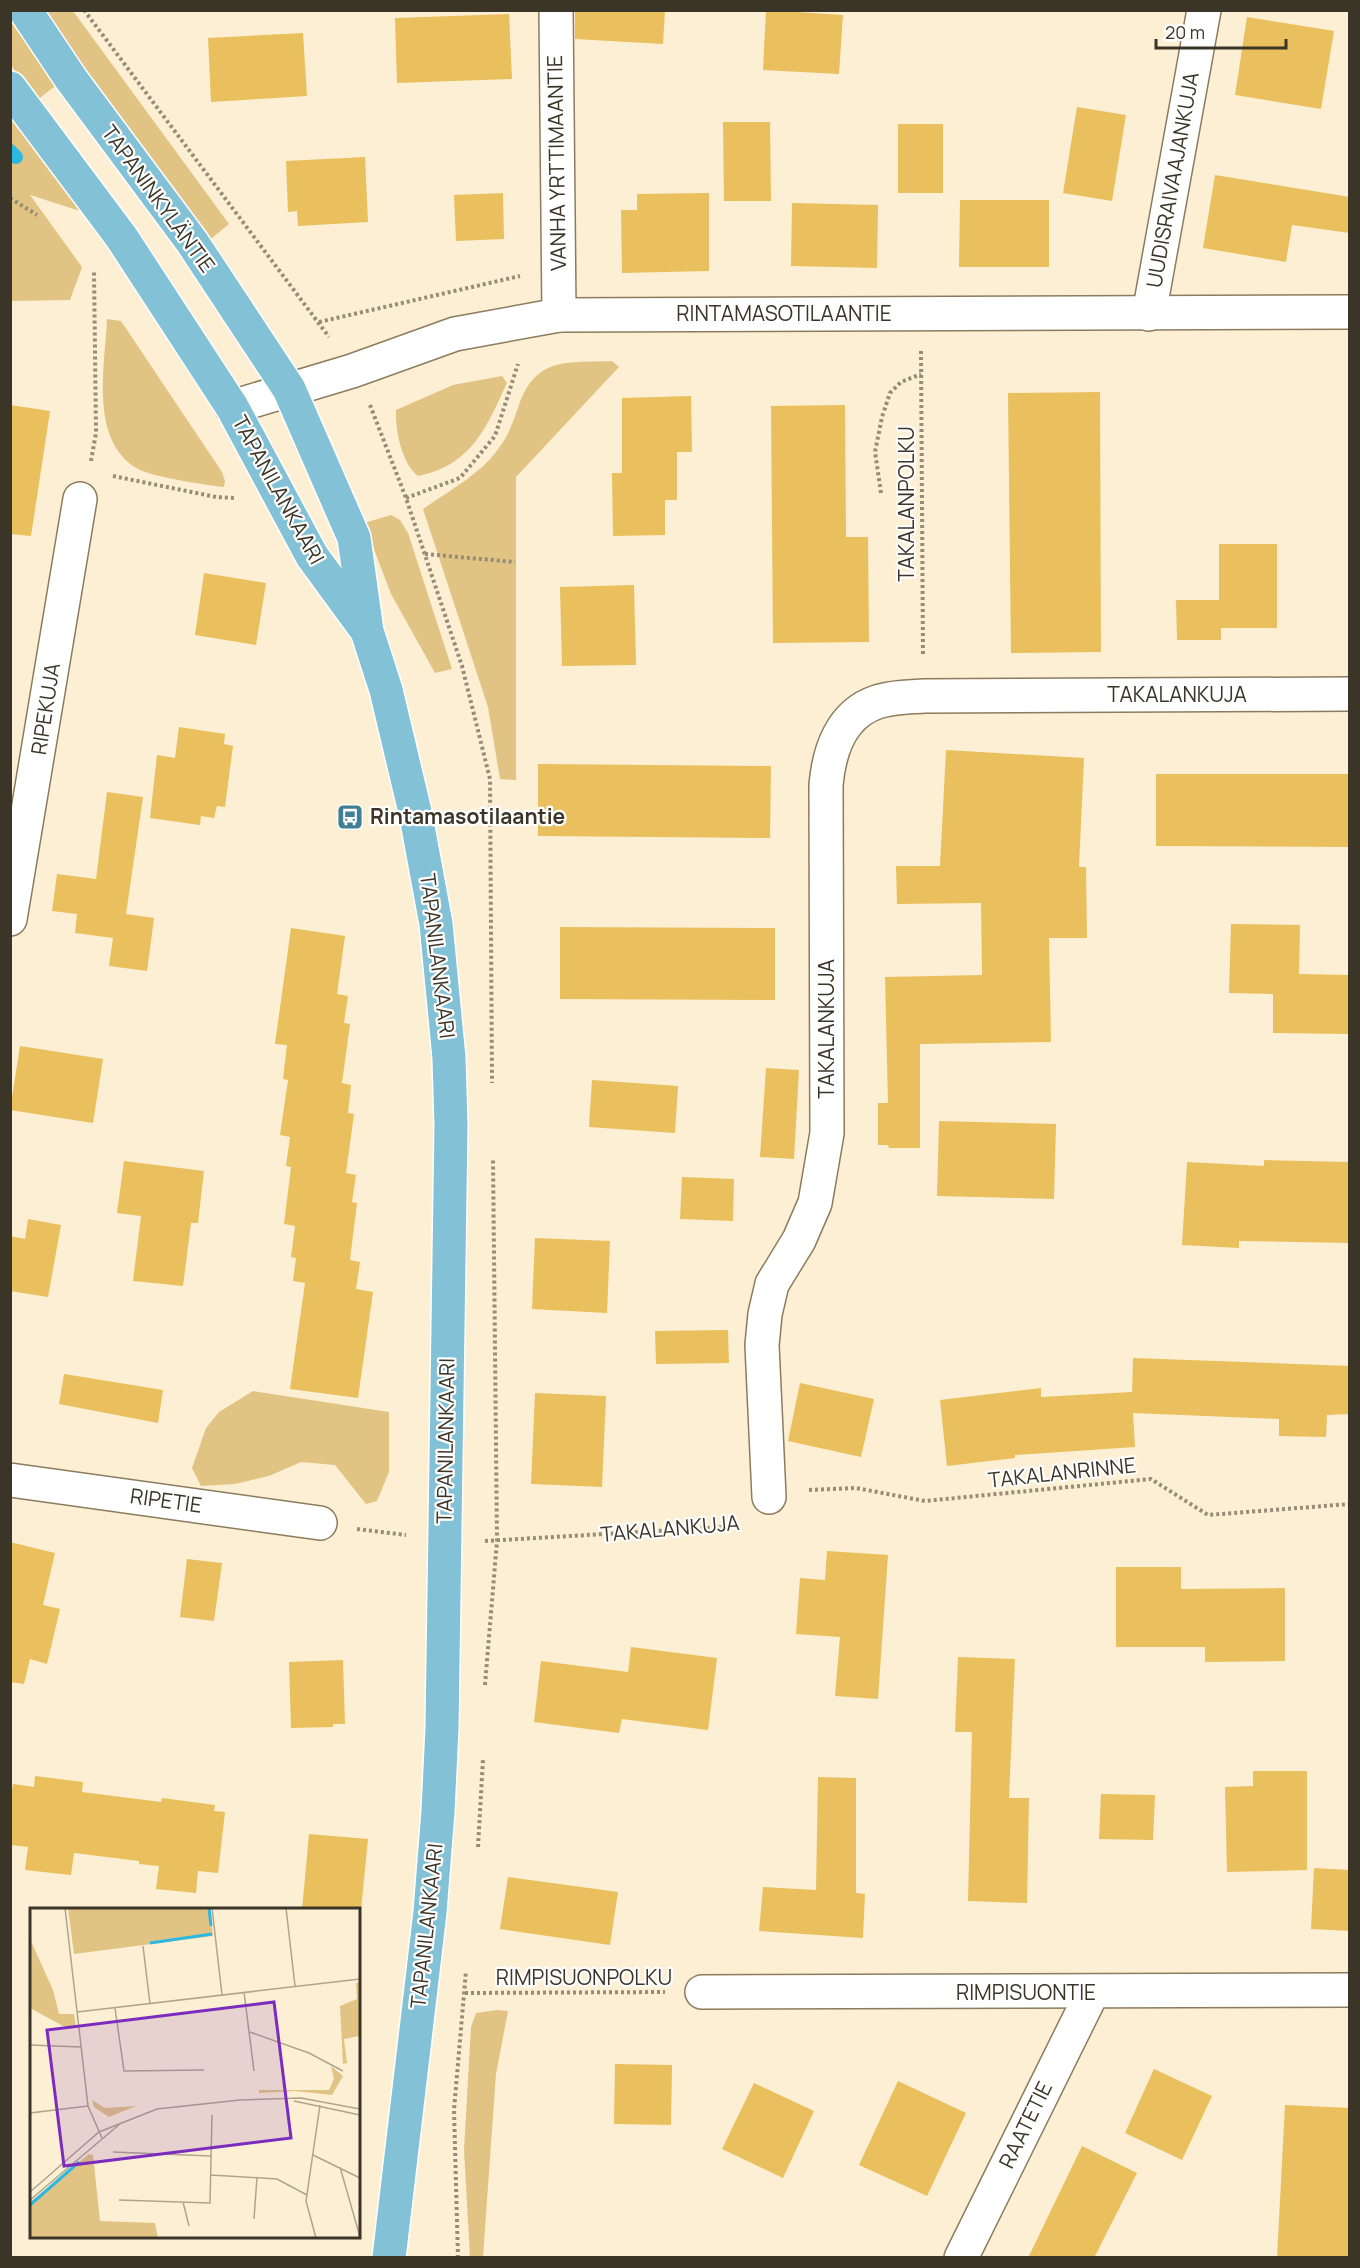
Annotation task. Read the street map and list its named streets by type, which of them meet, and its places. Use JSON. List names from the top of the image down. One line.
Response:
{"streets":{"main road":["TAPANINKYLÄNTIE","TAPANILANKAARI"],"street":["VANHA YRTTIMAANTIE","UUDISRAIVAAJANKUJA","RINTAMASOTILAANTIE","TAKALANKUJA","RIPEKUJA","RIPETIE","RIMPISUONTIE","RAATETIE"],"path":["TAKALANPOLKU","TAKALANRINNE","RIMPISUONPOLKU"]},"crossings":[["VANHA YRTTIMAANTIE","RINTAMASOTILAANTIE"],["UUDISRAIVAAJANKUJA","RINTAMASOTILAANTIE"],["TAPANINKYLÄNTIE","RINTAMASOTILAANTIE"],["TAPANINKYLÄNTIE","TAPANILANKAARI"],["RINTAMASOTILAANTIE","TAPANILANKAARI"],["RINTAMASOTILAANTIE","TAKALANPOLKU"],["TAPANILANKAARI","TAKALANKUJA"],["TAKALANPOLKU","TAKALANKUJA"],["TAKALANKUJA","TAKALANRINNE"],["TAKALANKUJA","RIPETIE"],["RIMPISUONPOLKU","RIMPISUONTIE"],["RIMPISUONTIE","RAATETIE"]],"places":{"bus stop":["Rintamasotilaantie"]},"scale_bar":"20 m"}
